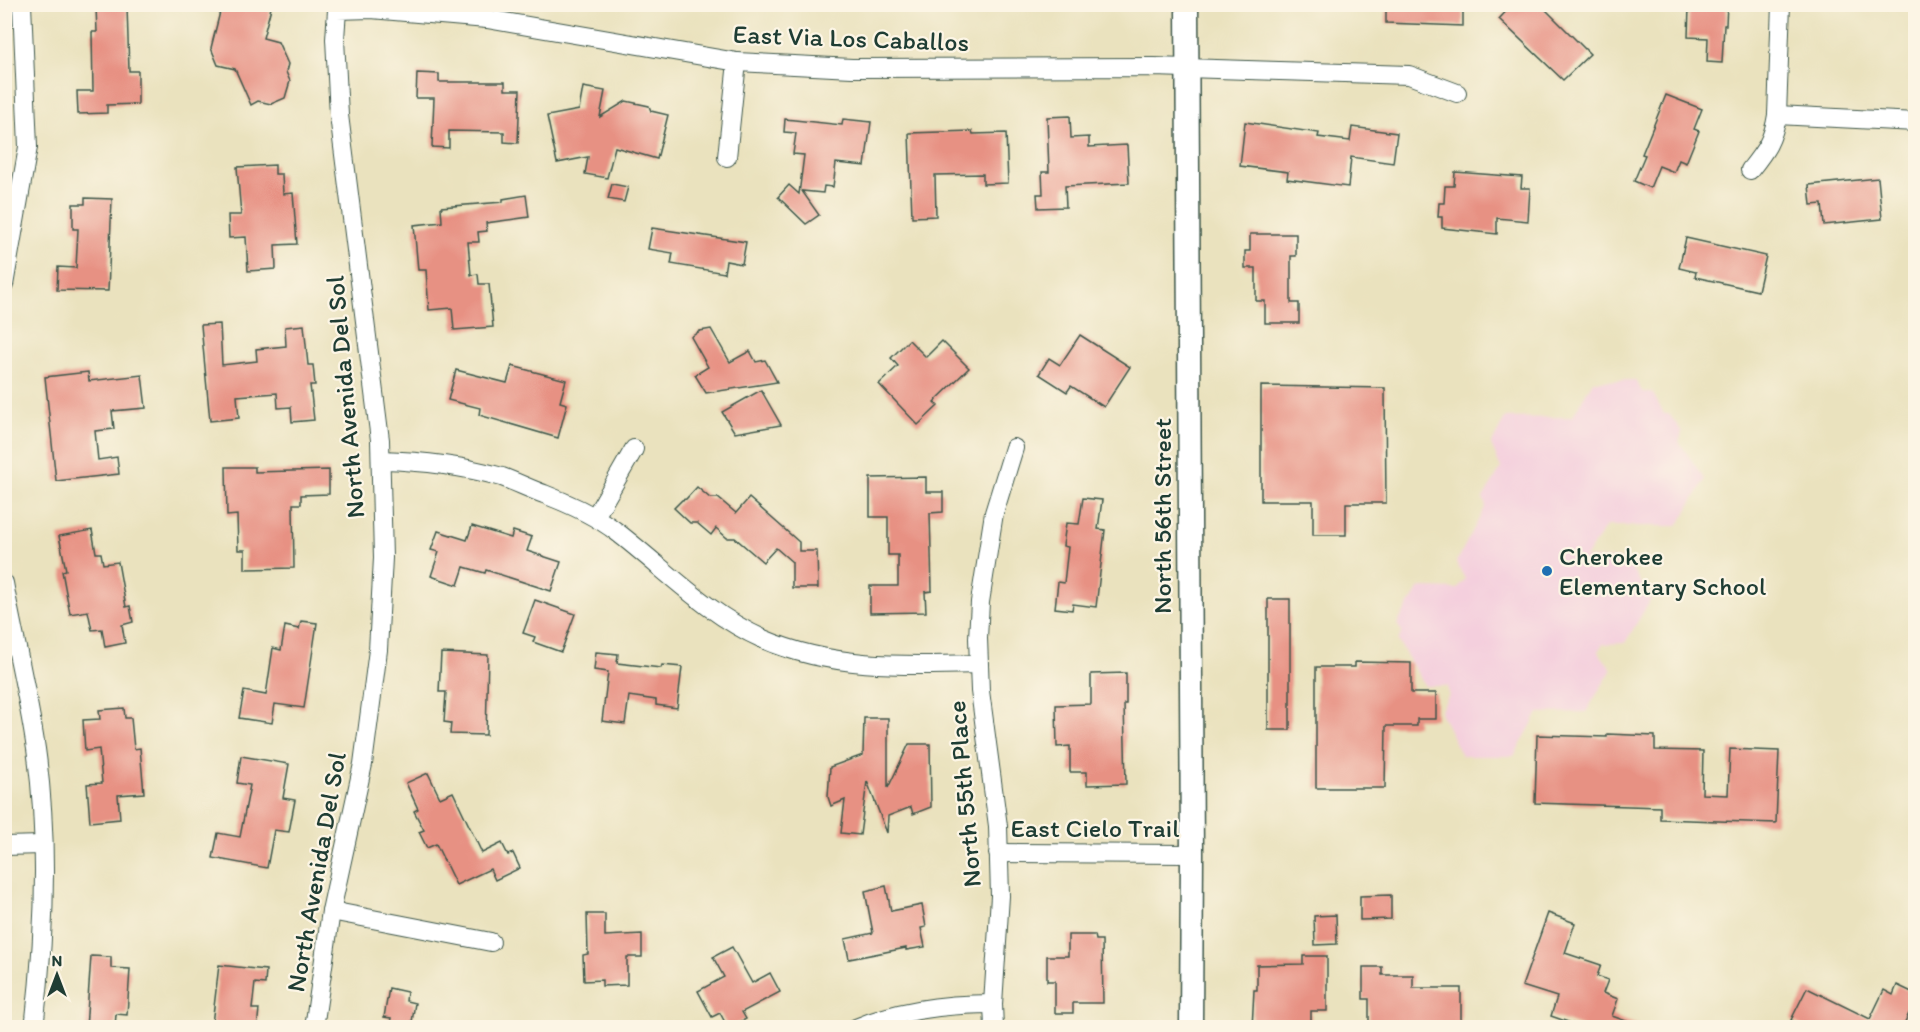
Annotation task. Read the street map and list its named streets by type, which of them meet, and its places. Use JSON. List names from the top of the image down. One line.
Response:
{"streets":{"street":["East Via Los Caballos","North Avenida Del Sol","North 56th Street","North 55th Place","East Cielo Trail"]},"crossings":[["East Via Los Caballos","North Avenida Del Sol"],["East Via Los Caballos","North 56th Street"],["North 56th Street","East Cielo Trail"],["North 55th Place","East Cielo Trail"]],"places":["Cherokee Elementary School"],"north":"top"}
